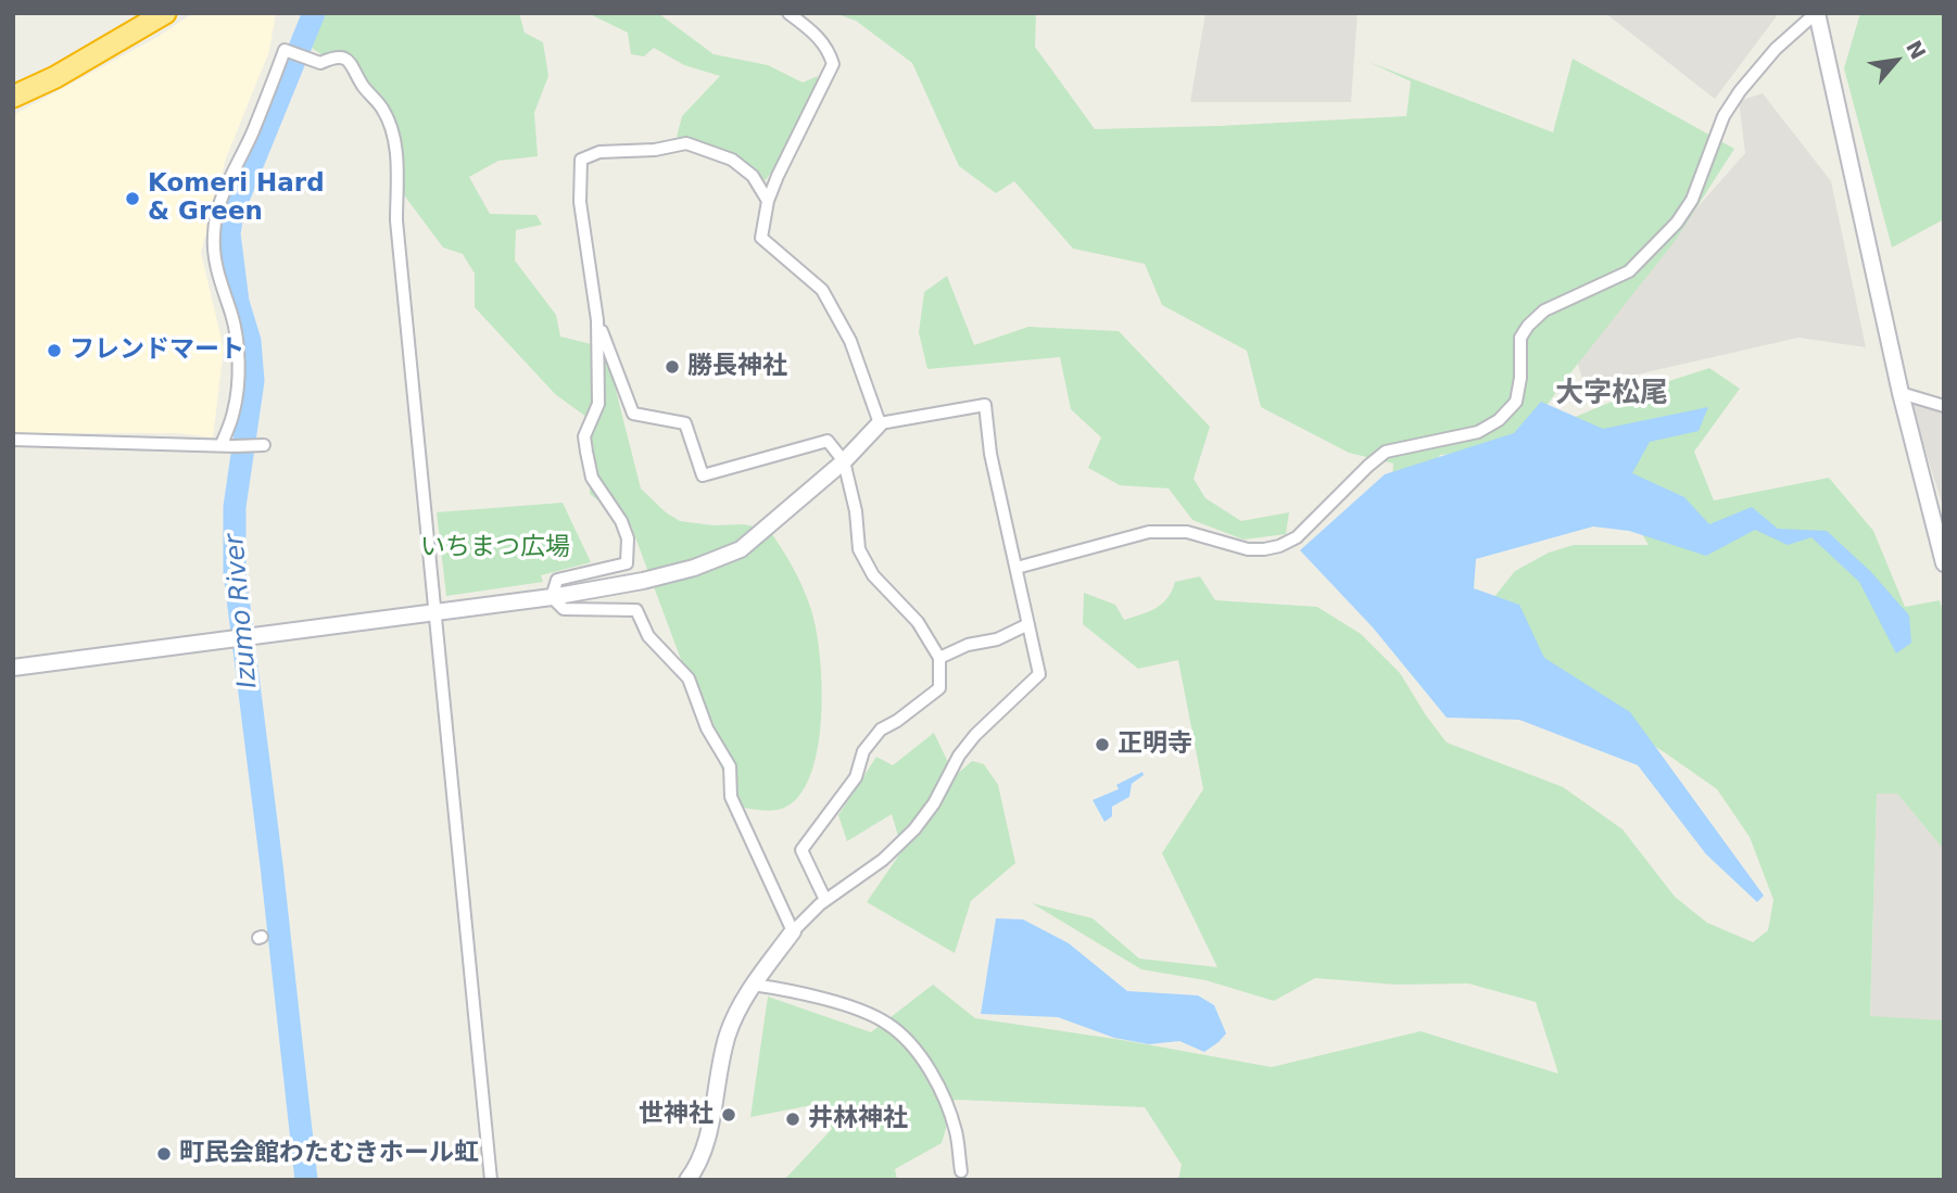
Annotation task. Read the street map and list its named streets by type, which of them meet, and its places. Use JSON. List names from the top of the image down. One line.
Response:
{"districts":["大字松尾"],"water":["Izumo River"],"parks":["いちまつ広場"],"places":["Komeri Hard & Green","フレンドマート","勝長神社","正明寺","世神社","井林神社","町民会館わたむきホール虹"],"north":"top right"}
